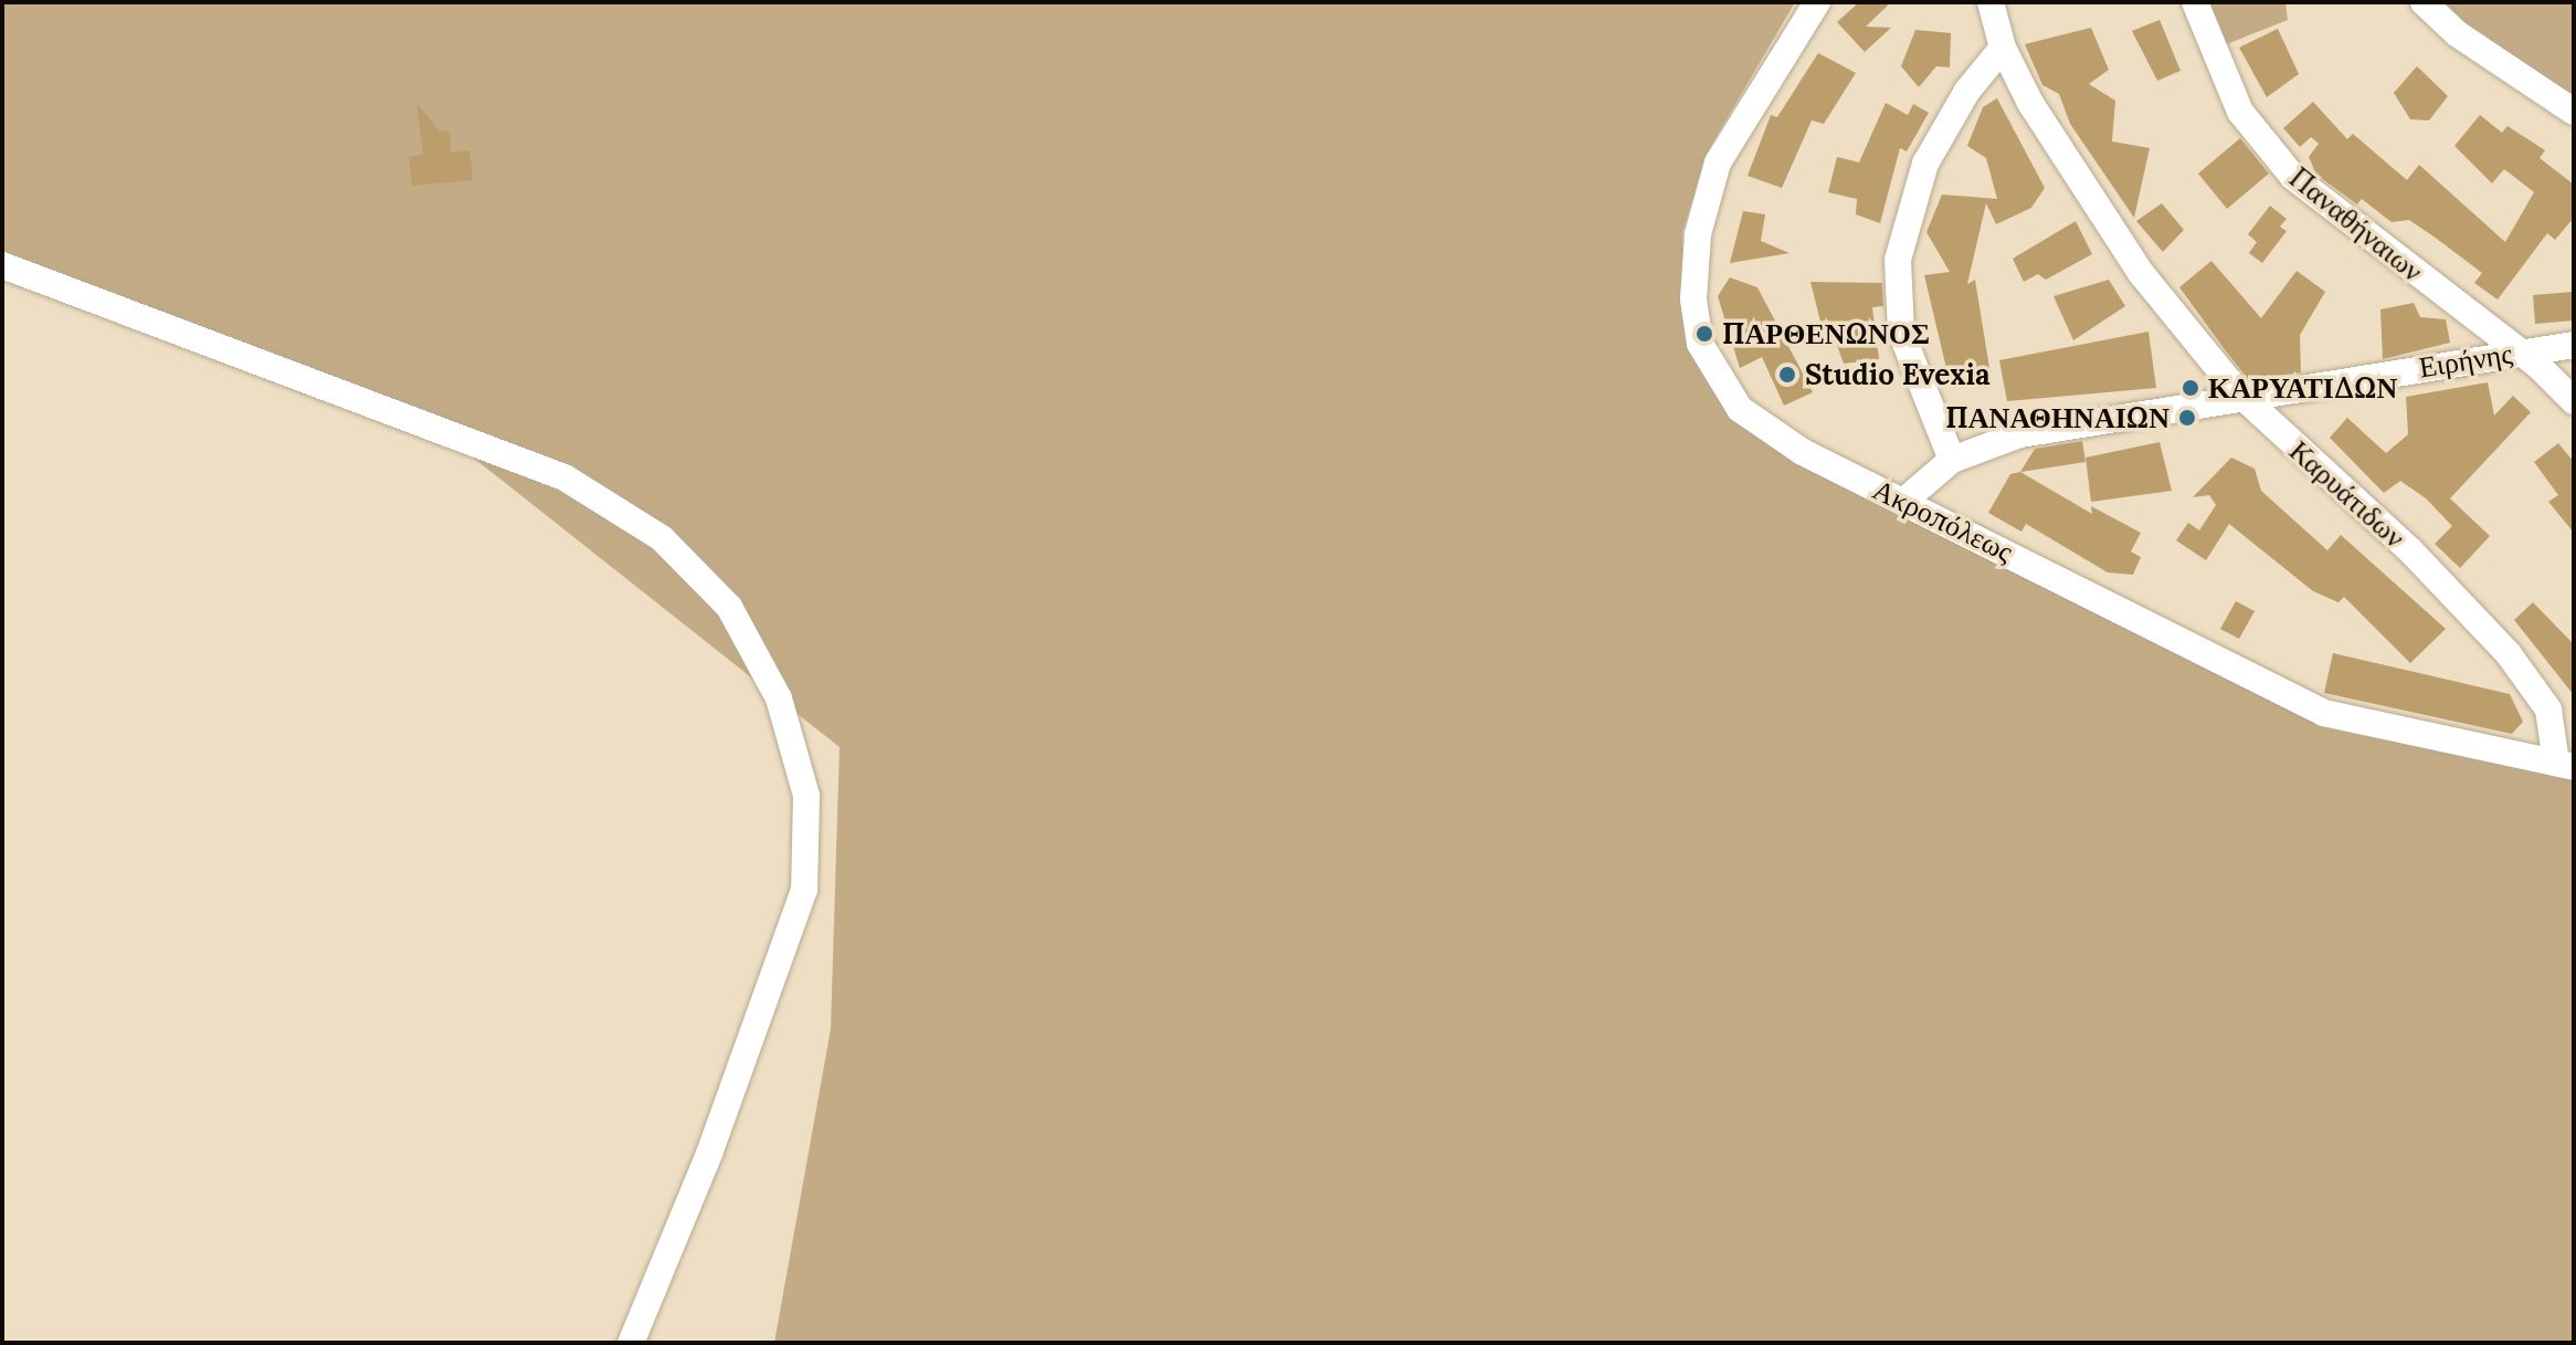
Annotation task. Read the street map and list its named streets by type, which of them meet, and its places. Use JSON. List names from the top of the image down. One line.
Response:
{"streets":{"street":["Παναθήναιων","Ειρήνης","Καρυάτιδων","Ακροπόλεως"]},"crossings":[["Παναθήναιων","Ειρήνης"],["Ειρήνης","Καρυάτιδων"],["Ειρήνης","Ακροπόλεως"],["Καρυάτιδων","Ακροπόλεως"]],"places":["ΠΑΡΘΕΝΩΝΟΣ","Studio Evexia","ΚΑΡΥΑΤΙΔΩΝ","ΠΑΝΑΘΗΝΑΙΩΝ"]}
